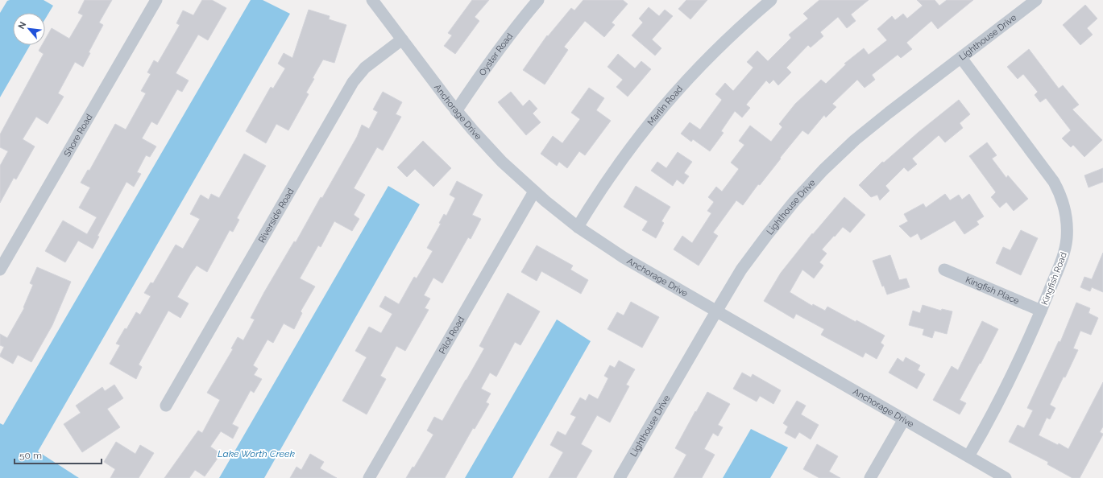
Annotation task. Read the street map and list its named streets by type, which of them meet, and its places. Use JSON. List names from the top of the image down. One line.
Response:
{"streets":{"street":["Lighthouse Drive","Oyster Road","Marlin Road","Anchorage Drive","Shore Road","Riverside Road","Kingfish Road","Kingfish Place","Pilot Road"]},"crossings":[["Lighthouse Drive","Anchorage Drive"],["Lighthouse Drive","Kingfish Road"],["Oyster Road","Anchorage Drive"],["Marlin Road","Anchorage Drive"],["Anchorage Drive","Riverside Road"],["Anchorage Drive","Kingfish Road"],["Anchorage Drive","Pilot Road"],["Kingfish Road","Kingfish Place"]],"water":["Lake Worth Creek"],"scale_bar":"50 m","north":"top left"}
